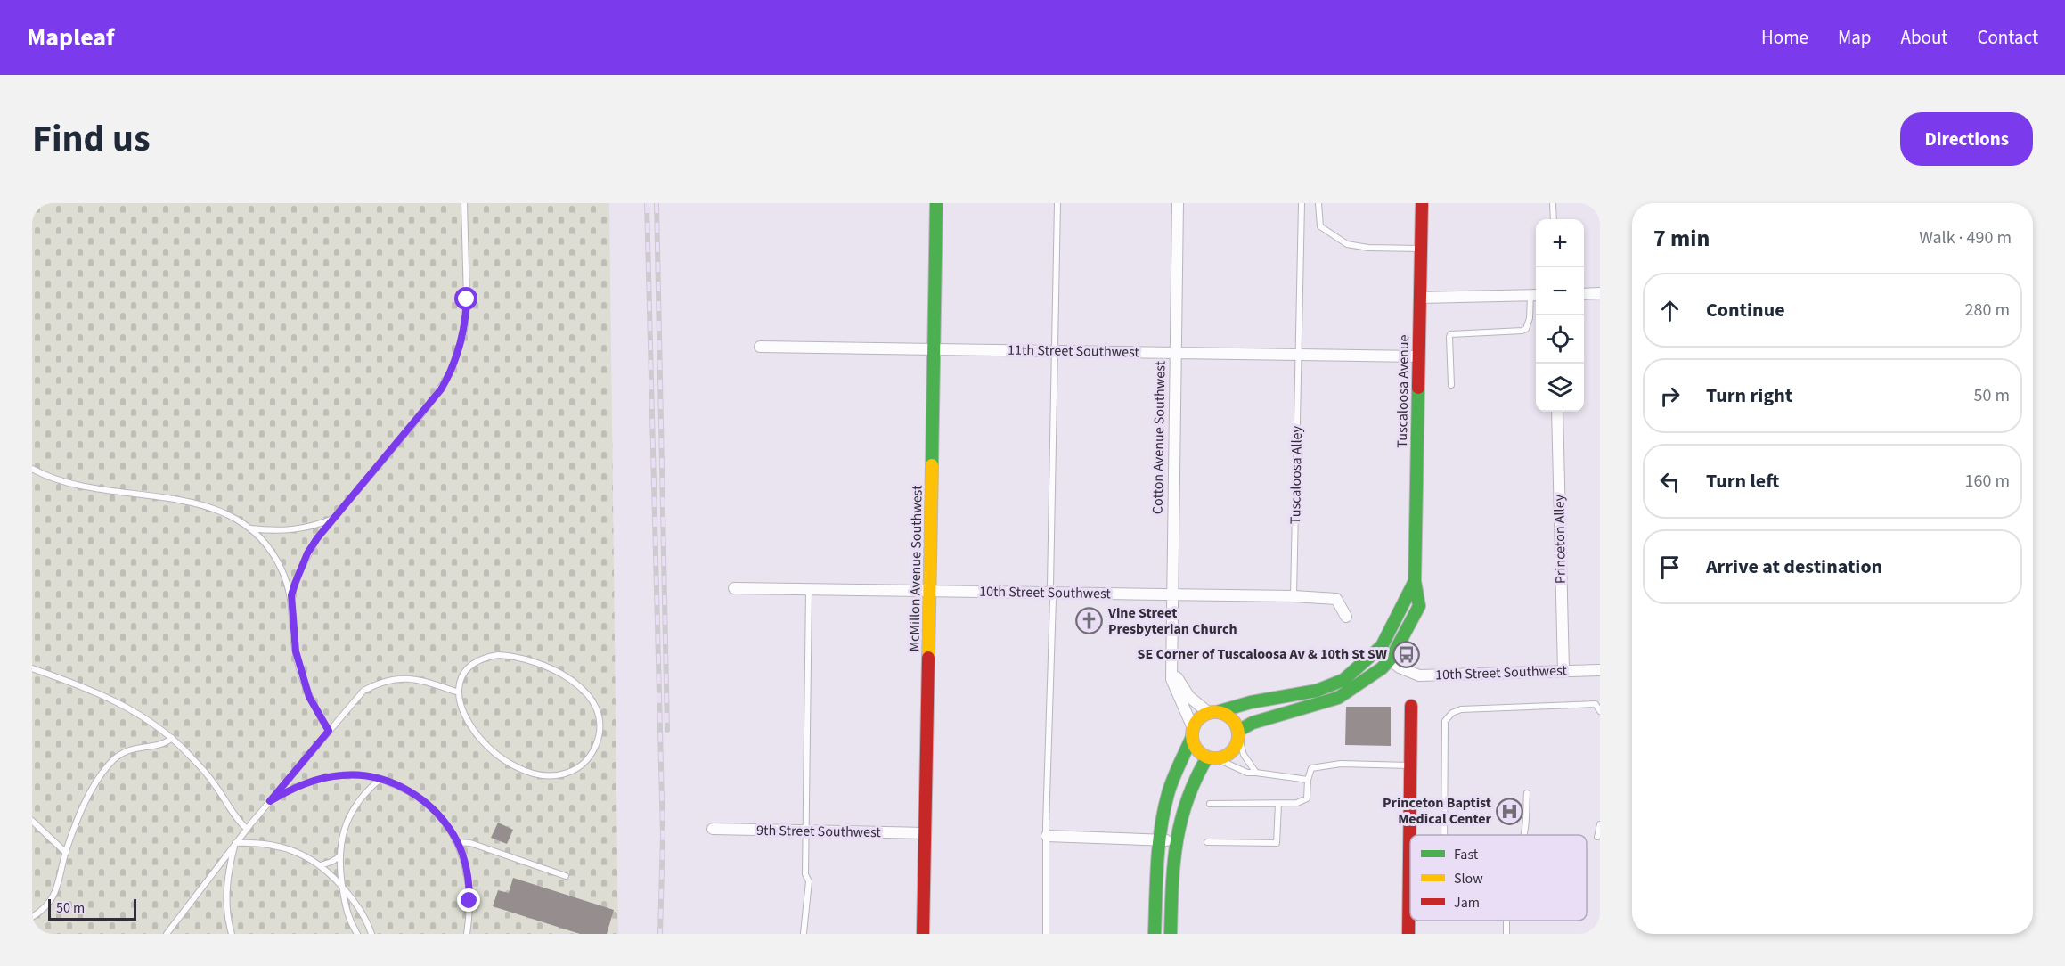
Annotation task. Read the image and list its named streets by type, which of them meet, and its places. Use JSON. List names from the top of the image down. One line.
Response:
{"streets":{"street":["11th Street Southwest","Tuscaloosa Avenue","Cotton Avenue Southwest","Princeton Alley","McMillon Avenue Southwest","10th Street Southwest","9th Street Southwest"],"lane":["Tuscaloosa Alley"]},"crossings":[["11th Street Southwest","Tuscaloosa Avenue"],["11th Street Southwest","Cotton Avenue Southwest"],["11th Street Southwest","Tuscaloosa Alley"],["11th Street Southwest","McMillon Avenue Southwest"],["Tuscaloosa Avenue","10th Street Southwest"],["Cotton Avenue Southwest","10th Street Southwest"],["Tuscaloosa Alley","10th Street Southwest"],["Princeton Alley","10th Street Southwest"],["McMillon Avenue Southwest","10th Street Southwest"],["McMillon Avenue Southwest","9th Street Southwest"]],"places":{"church":["Vine Street Presbyterian Church"],"bus stop":["SE Corner of Tuscaloosa Av & 10th St SW"],"hospital":["Princeton Baptist Medical Center"]},"legend":["Fast","Slow","Jam"],"scale_bar":"50 m","page":{"header":"Mapleaf","nav":["Home","Map","About","Contact"],"title":"Find us","buttons":"Directions","heading":["7 min","Walk · 490 m"],"map_buttons":["+","−"],"list":[["Continue","280 m"],["Turn right","50 m"],["Turn left","160 m"],"Arrive at destination"],"scale":"50 m"}}
